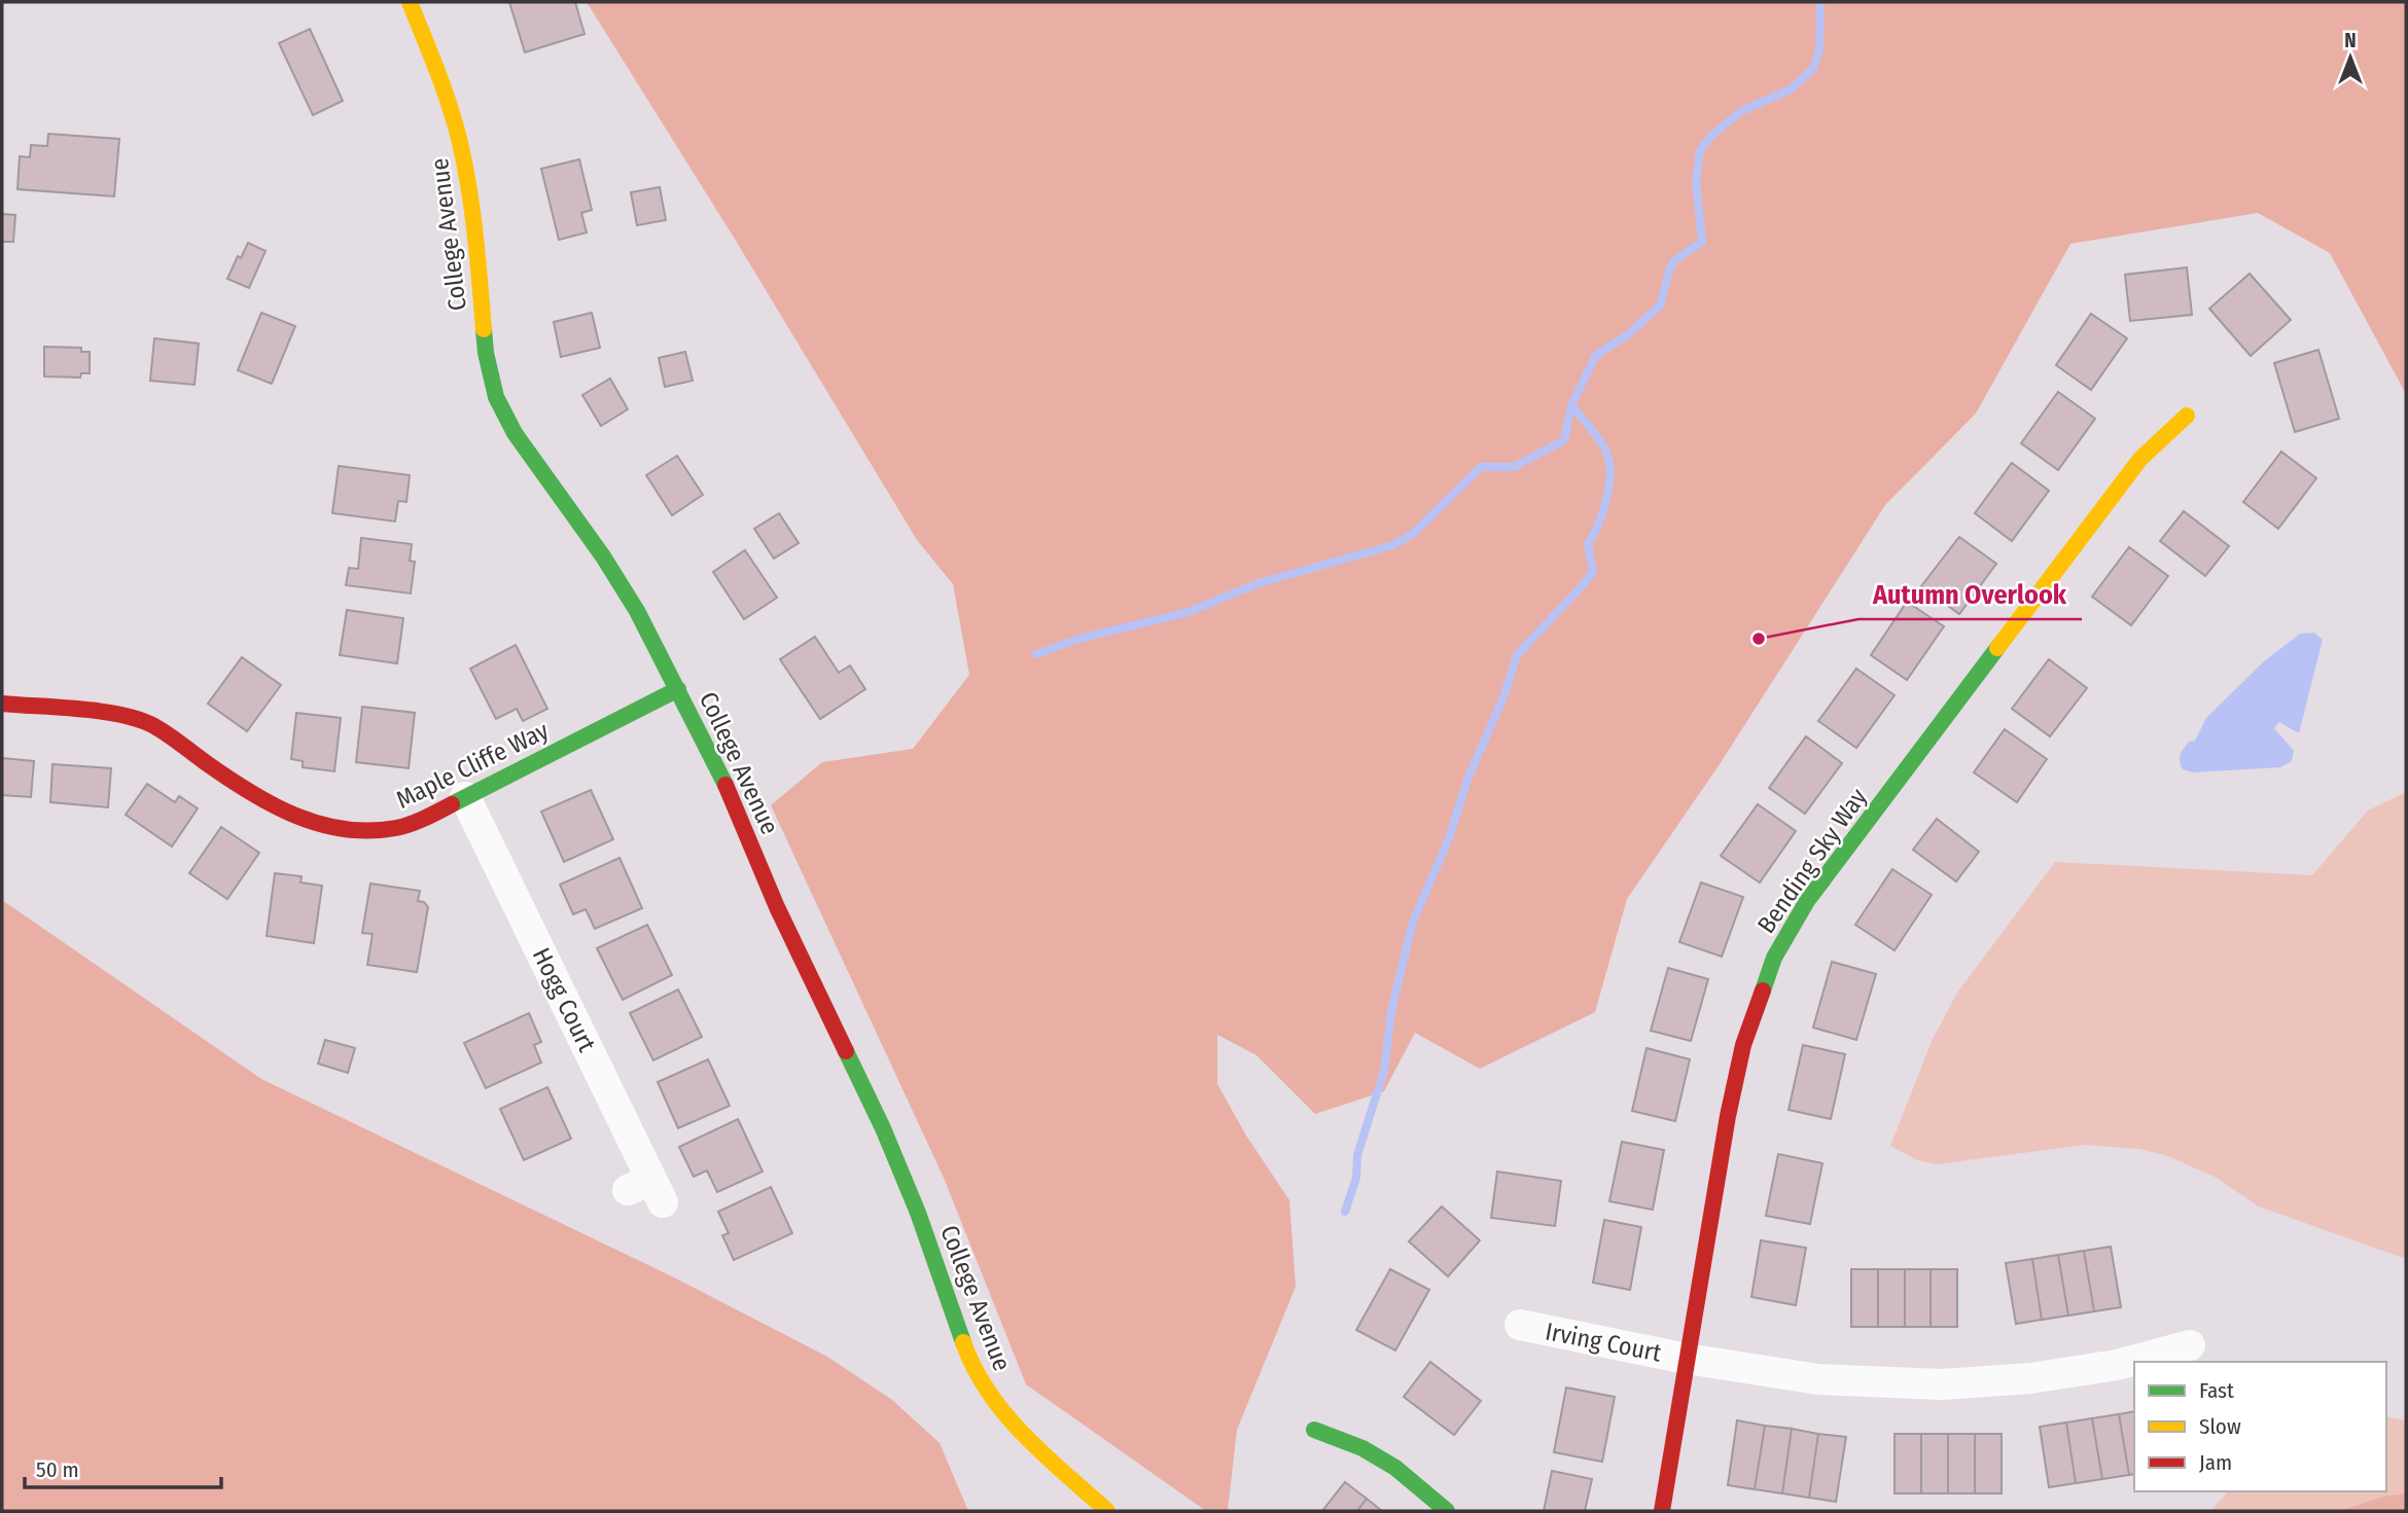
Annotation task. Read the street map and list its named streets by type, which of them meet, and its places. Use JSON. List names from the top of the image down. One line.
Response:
{"streets":{"street":["College Avenue","Maple Cliffe Way","Bending Sky Way","Hogg Court","Irving Court"]},"crossings":[["College Avenue","Maple Cliffe Way"],["Maple Cliffe Way","Hogg Court"],["Bending Sky Way","Irving Court"]],"places":["Autumn Overlook"],"legend":["Fast","Slow","Jam"],"scale_bar":"50 m","north":"top"}
